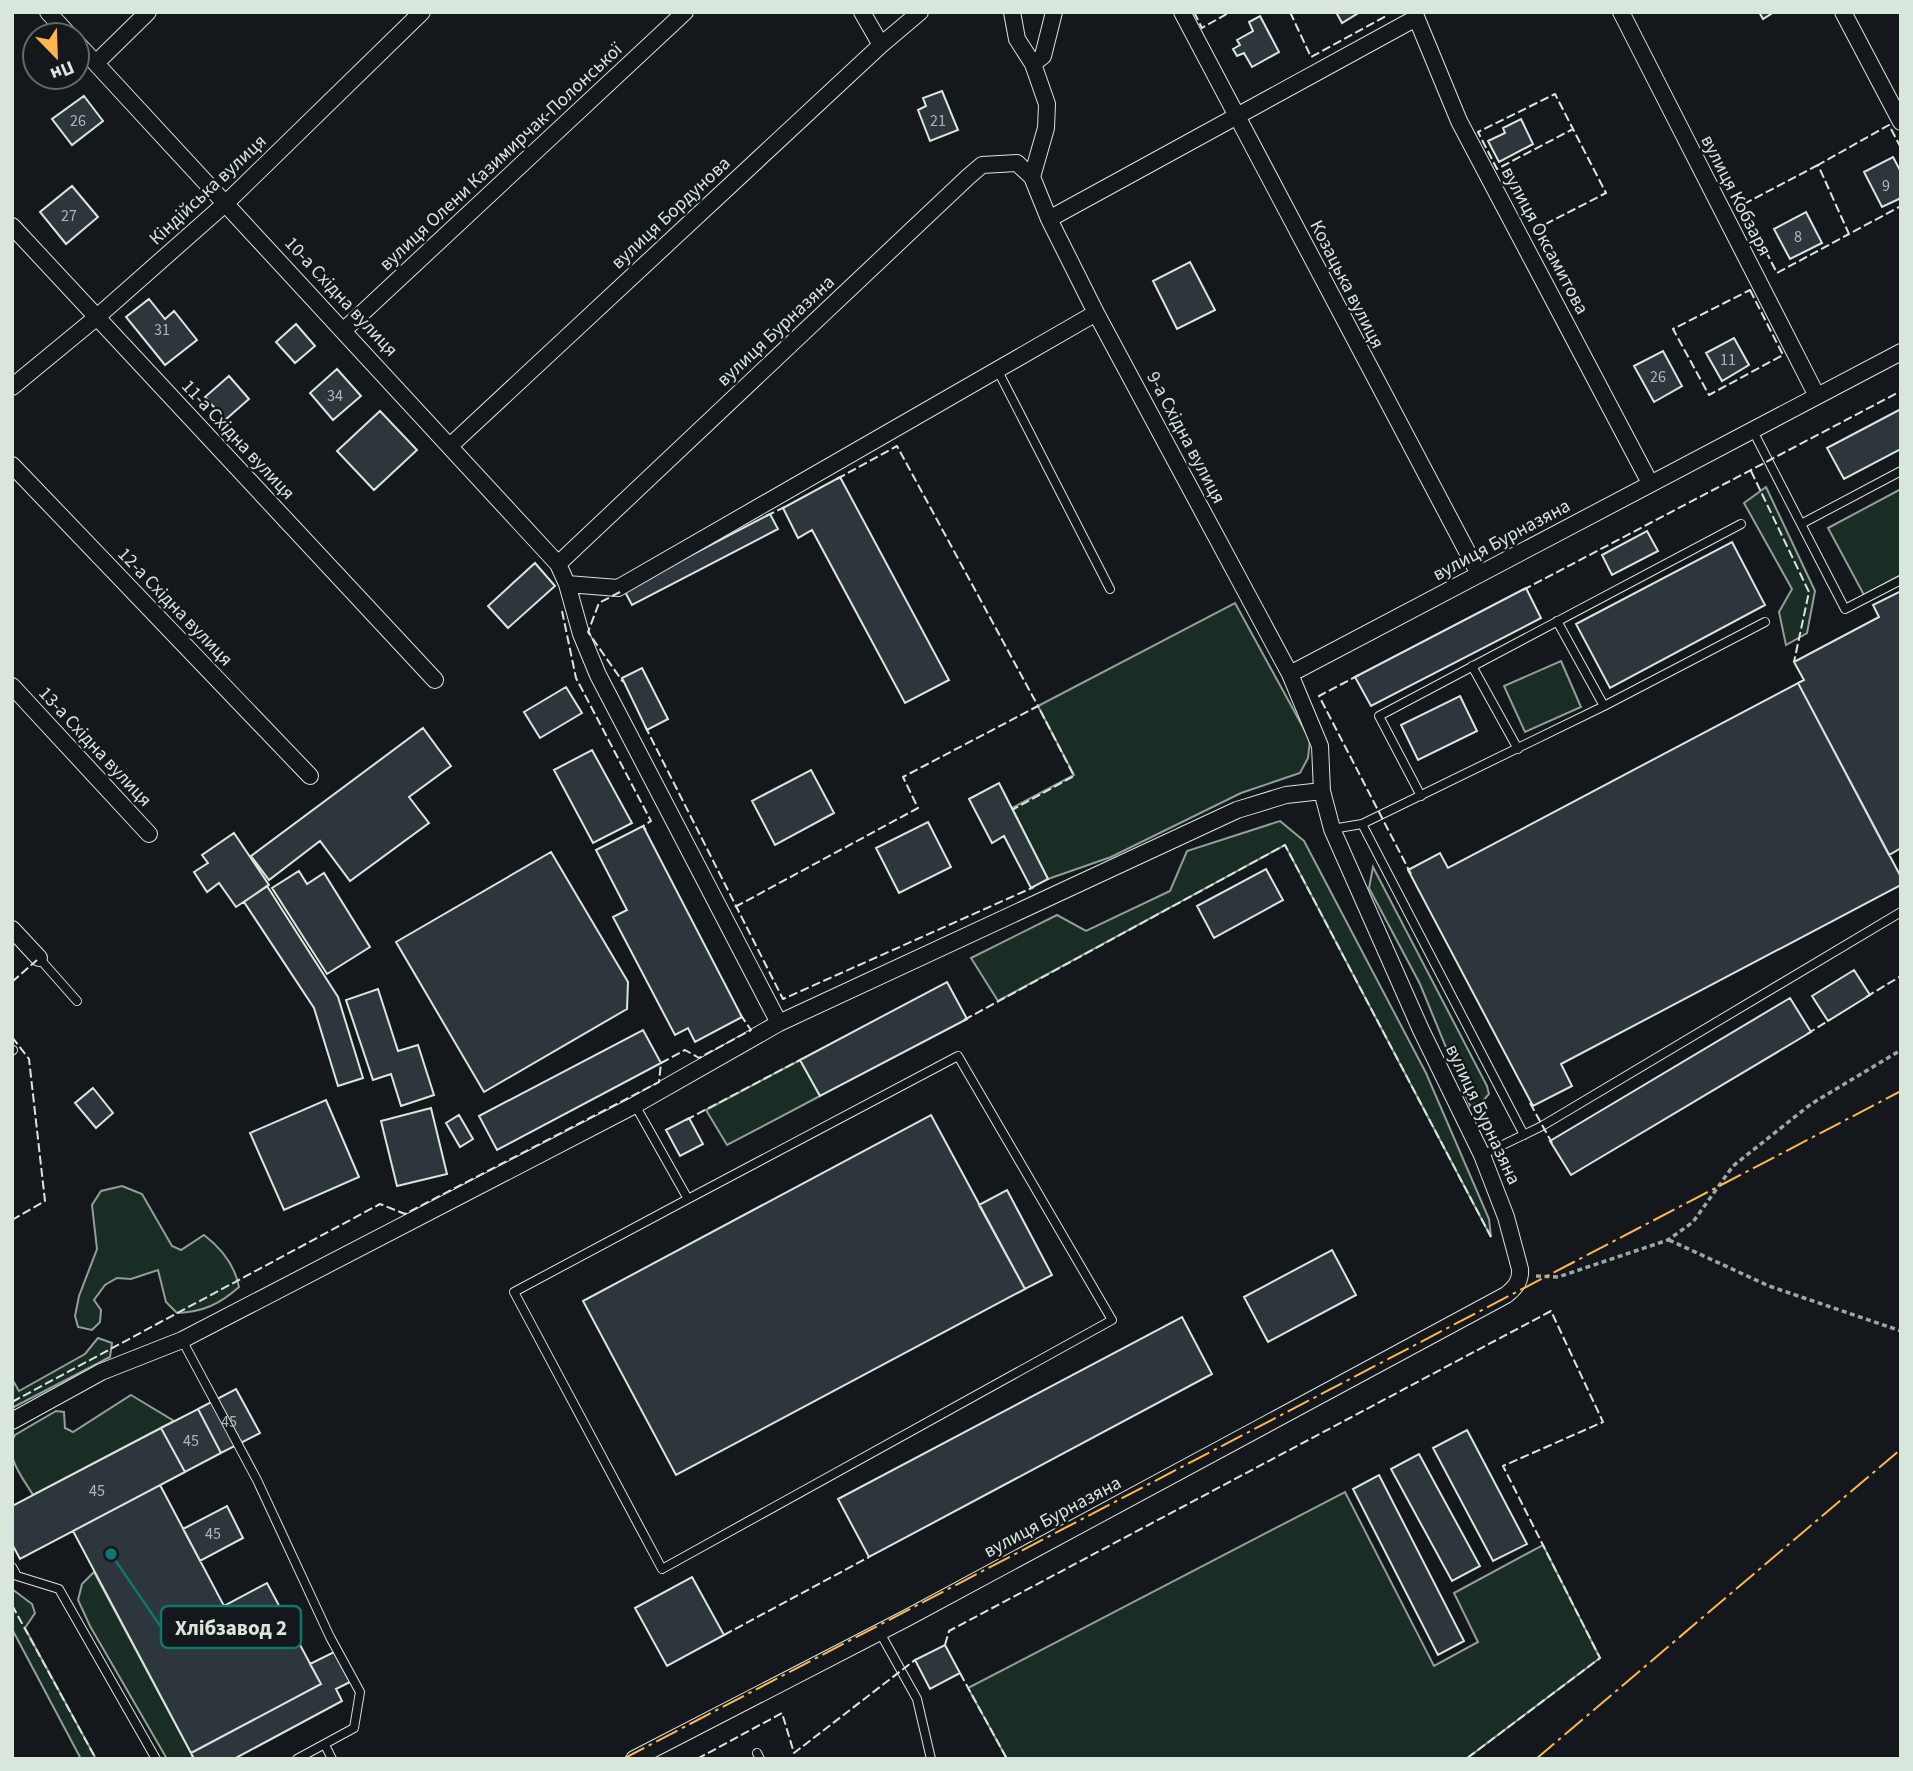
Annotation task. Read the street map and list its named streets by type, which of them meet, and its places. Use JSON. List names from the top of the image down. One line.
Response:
{"streets":{"street":["вулиця Олени Казимирчак-Полонської","Кіндійська вулиця","вулиця Кобзаря","вулиця Бордунова","вулиця Оксамитова","Козацька вулиця","10-а Східна вулиця","вулиця Бурназяна","9-а Східна вулиця","11-а Східна вулиця","12-а Східна вулиця","13-а Східна вулиця"]},"crossings":[["вулиця Олени Казимирчак-Полонської","10-а Східна вулиця"],["Кіндійська вулиця","10-а Східна вулиця"],["Кіндійська вулиця","11-а Східна вулиця"],["вулиця Кобзаря","вулиця Бурназяна"],["вулиця Бордунова","10-а Східна вулиця"],["вулиця Оксамитова","вулиця Бурназяна"],["Козацька вулиця","вулиця Бурназяна"],["10-а Східна вулиця","вулиця Бурназяна"],["вулиця Бурназяна","9-а Східна вулиця"]],"places":["Хлібзавод 2"],"house_numbers":["26","21","9","27","8","31","11","26","34","45","45","45","45"],"north":"bottom right"}
